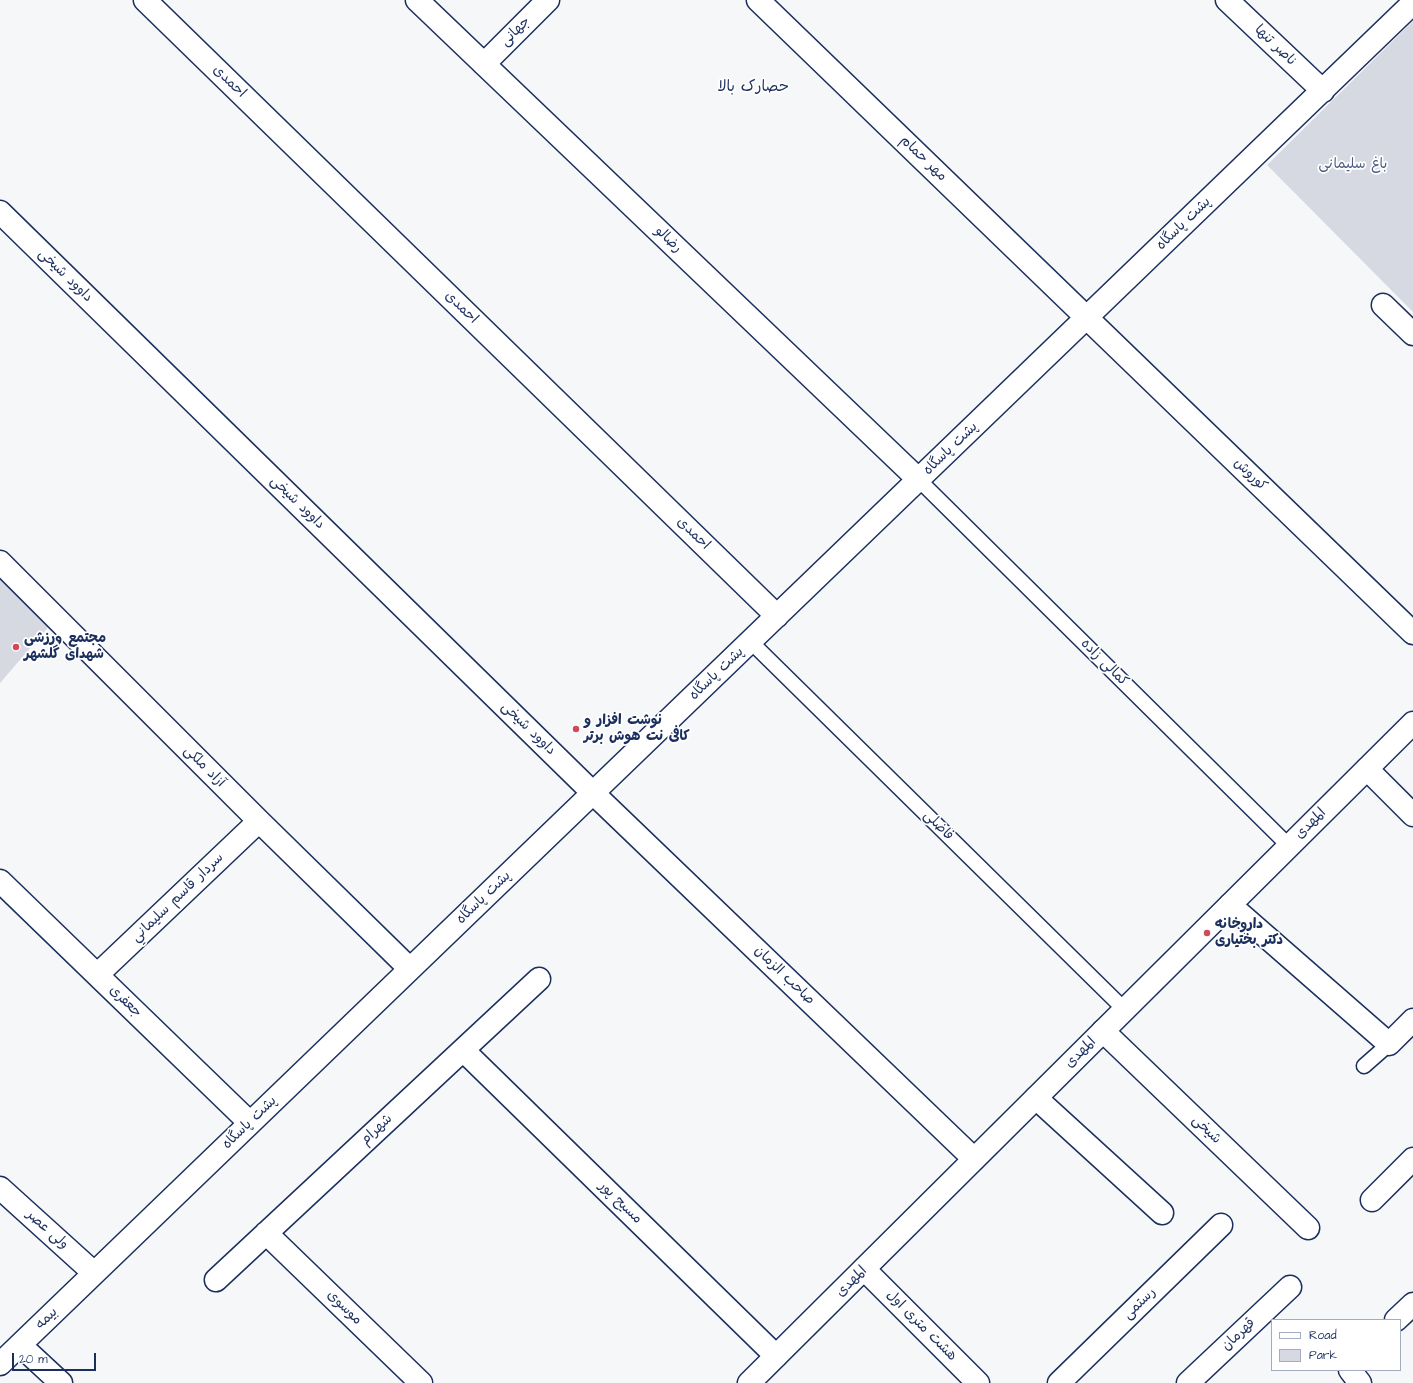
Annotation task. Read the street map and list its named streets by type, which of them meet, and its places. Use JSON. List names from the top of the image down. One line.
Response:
{"streets":{"street":["جهانی","ناصر تنها","احمدی","مهر حمام","پشت پاسگاه","رضالو","داوود شیخی","کوروش","آزاد ملکی","المهدی","سردار قاسم سليماني","صاحب الزمان","جعفری","شهرام","شیخی","مسیح پور","ولی عصر","رستمی","موسوی","بیمه","هشت متری اول","قهرمان"],"lane":["کمالی زاده","فاضلی"]},"crossings":[["جهانی","رضالو"],["ناصر تنها","پشت پاسگاه"],["احمدی","پشت پاسگاه"],["مهر حمام","پشت پاسگاه"],["مهر حمام","کوروش"],["پشت پاسگاه","رضالو"],["پشت پاسگاه","داوود شیخی"],["پشت پاسگاه","کوروش"],["پشت پاسگاه","کمالی زاده"],["پشت پاسگاه","آزاد ملکی"],["پشت پاسگاه","فاضلی"],["پشت پاسگاه","صاحب الزمان"],["پشت پاسگاه","جعفری"],["پشت پاسگاه","ولی عصر"],["پشت پاسگاه","بیمه"],["رضالو","کمالی زاده"],["داوود شیخی","صاحب الزمان"],["کمالی زاده","المهدی"],["آزاد ملکی","سردار قاسم سليماني"],["المهدی","فاضلی"],["المهدی","صاحب الزمان"],["المهدی","شیخی"],["المهدی","مسیح پور"],["المهدی","هشت متری اول"],["سردار قاسم سليماني","جعفری"],["شهرام","مسیح پور"],["شهرام","موسوی"],["ولی عصر","بیمه"]],"districts":["حصارک بالا"],"parks":["باغ سلیمانی"],"places":["مجتمع ورزشی شهدای گلشهر","نوشت افزار و کافی نت هوش برتر","داروخانه دکتر بختیاری"],"legend":["Road","Park"],"scale_bar":"20 m"}
